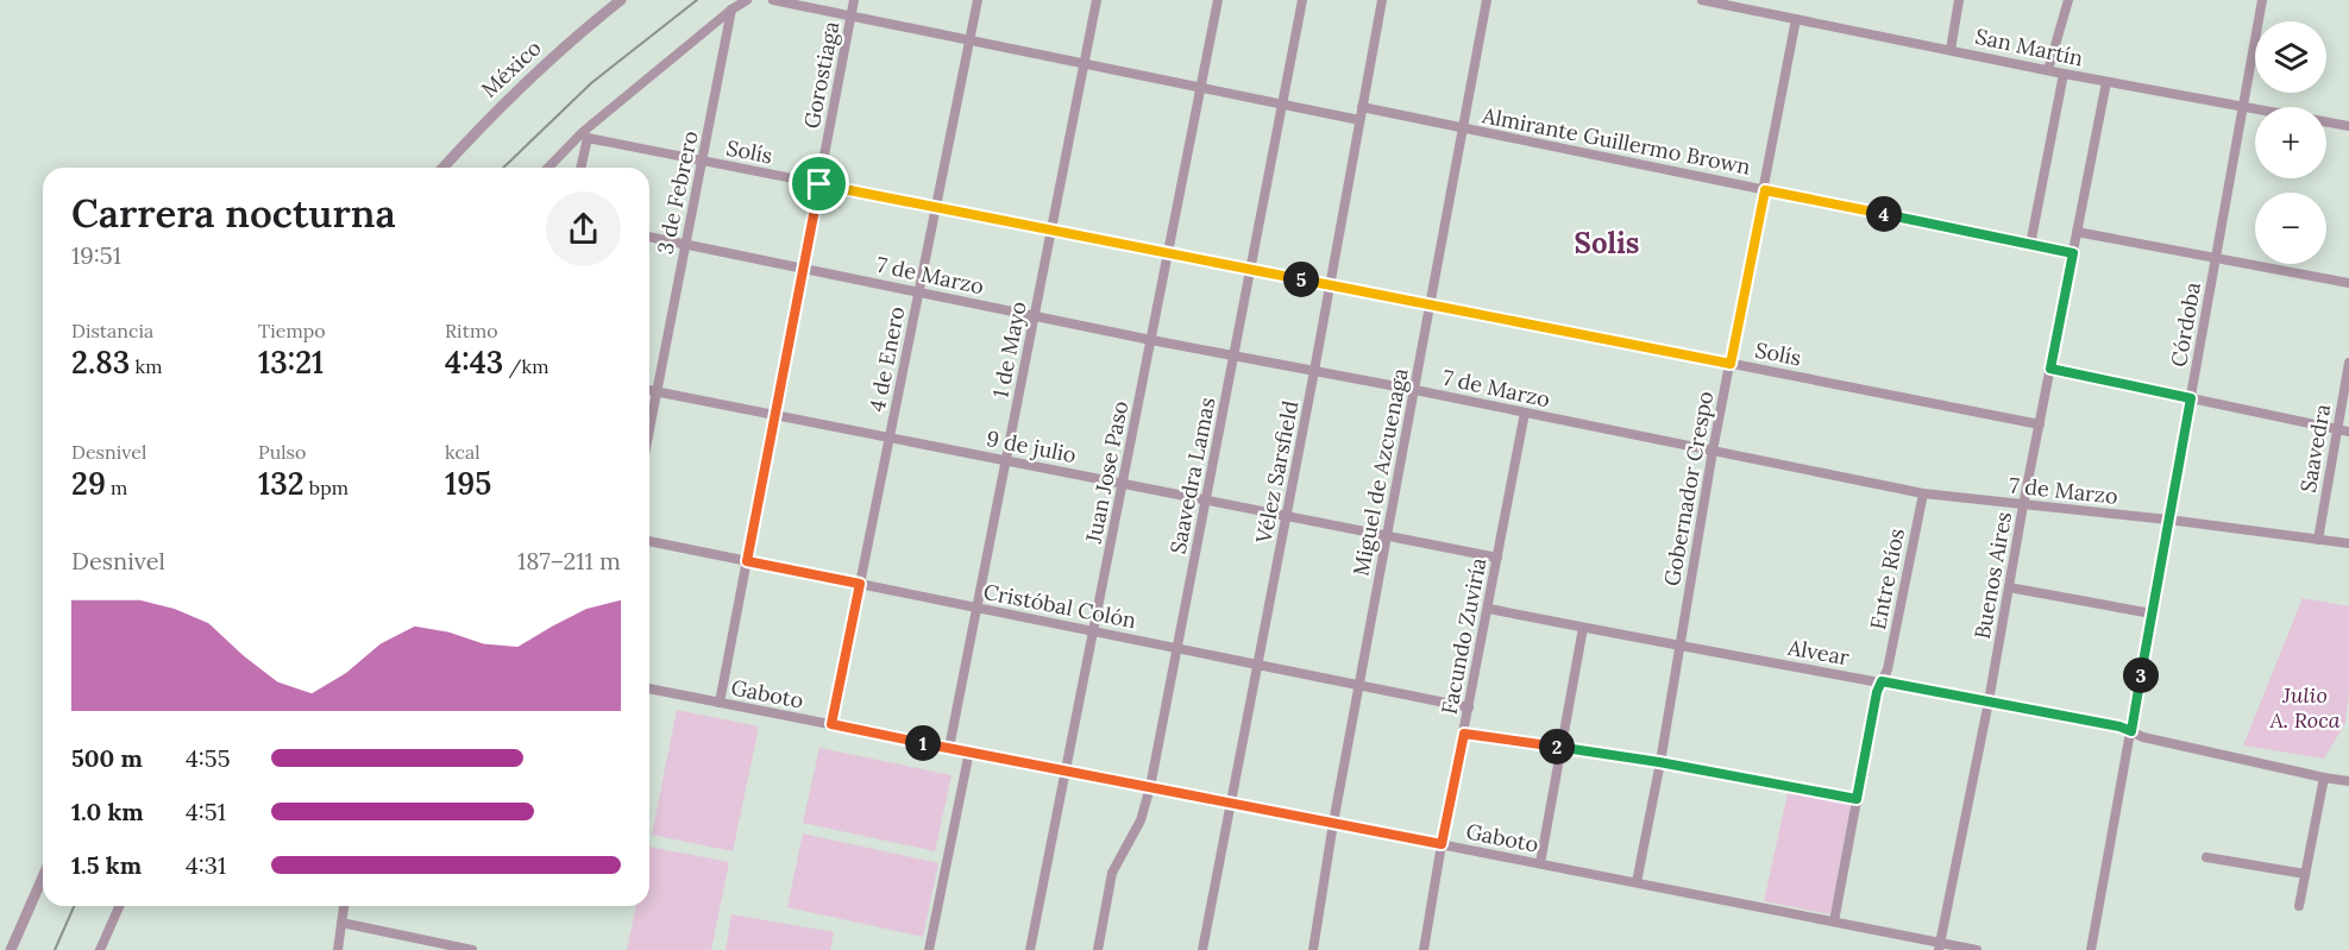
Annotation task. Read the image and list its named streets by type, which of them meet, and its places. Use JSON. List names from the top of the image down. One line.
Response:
{"streets":{"street":["San Martín","México","Gorostiaga","Almirante Guillermo Brown","Solís","3 de Febrero","7 de Marzo","Córdoba","1 de Mayo","4 de Enero","9 de julio","Saavedra","Juan Jose Paso","Vélez Sarsfield","Miguel de Azcuenaga","Saavedra Lamas","Gobernador Crespo","Buenos Aires","Entre Ríos","Cristóbal Colón","Facundo Zuviría","Alvear","Gaboto"]},"crossings":[["San Martín","Córdoba"],["San Martín","Gobernador Crespo"],["San Martín","Buenos Aires"],["Gorostiaga","Solís"],["Gorostiaga","7 de Marzo"],["Gorostiaga","9 de julio"],["Gorostiaga","Cristóbal Colón"],["Gorostiaga","Gaboto"],["Almirante Guillermo Brown","Vélez Sarsfield"],["Almirante Guillermo Brown","Miguel de Azcuenaga"],["Almirante Guillermo Brown","Gobernador Crespo"],["Almirante Guillermo Brown","Buenos Aires"],["Solís","3 de Febrero"],["Solís","1 de Mayo"],["Solís","4 de Enero"],["Solís","Juan Jose Paso"],["Solís","Vélez Sarsfield"],["Solís","Miguel de Azcuenaga"],["Solís","Saavedra Lamas"],["Solís","Gobernador Crespo"],["Solís","Buenos Aires"],["3 de Febrero","7 de Marzo"],["3 de Febrero","9 de julio"],["7 de Marzo","Córdoba"],["7 de Marzo","1 de Mayo"],["7 de Marzo","4 de Enero"],["7 de Marzo","Saavedra"],["7 de Marzo","Juan Jose Paso"],["7 de Marzo","Vélez Sarsfield"],["7 de Marzo","Miguel de Azcuenaga"],["7 de Marzo","Saavedra Lamas"],["7 de Marzo","Gobernador Crespo"],["7 de Marzo","Buenos Aires"],["7 de Marzo","Entre Ríos"],["7 de Marzo","Facundo Zuviría"],["Córdoba","Alvear"],["1 de Mayo","9 de julio"],["1 de Mayo","Cristóbal Colón"],["1 de Mayo","Gaboto"],["4 de Enero","9 de julio"],["4 de Enero","Cristóbal Colón"],["4 de Enero","Gaboto"],["9 de julio","Juan Jose Paso"],["9 de julio","Vélez Sarsfield"],["9 de julio","Miguel de Azcuenaga"],["9 de julio","Saavedra Lamas"],["9 de julio","Facundo Zuviría"],["Juan Jose Paso","Cristóbal Colón"],["Juan Jose Paso","Gaboto"],["Vélez Sarsfield","Cristóbal Colón"],["Vélez Sarsfield","Gaboto"],["Miguel de Azcuenaga","Cristóbal Colón"],["Miguel de Azcuenaga","Gaboto"],["Saavedra Lamas","Cristóbal Colón"],["Saavedra Lamas","Gaboto"],["Gobernador Crespo","Alvear"],["Gobernador Crespo","Gaboto"],["Buenos Aires","Alvear"],["Buenos Aires","Gaboto"],["Entre Ríos","Alvear"],["Entre Ríos","Gaboto"],["Cristóbal Colón","Facundo Zuviría"],["Facundo Zuviría","Alvear"],["Facundo Zuviría","Gaboto"]],"districts":["Solis"],"parks":["Julio A. Roca"],"page":{"map_buttons":["+","−"],"heading":["Carrera nocturna","19:51"],"pins":["4","5","3","1","2"],"stats":[["Distancia","2.83 km"],["Tiempo","13:21"],["Ritmo","4:43 /km"],["Desnivel","29 m"],["Pulso","132 bpm"],["kcal","195"]],"chart":["Desnivel","187–211 m"],"list":[{"name":"500 m","note":"4:55"},{"name":"1.0 km","note":"4:51"},{"name":"1.5 km","note":"4:31"}]}}
